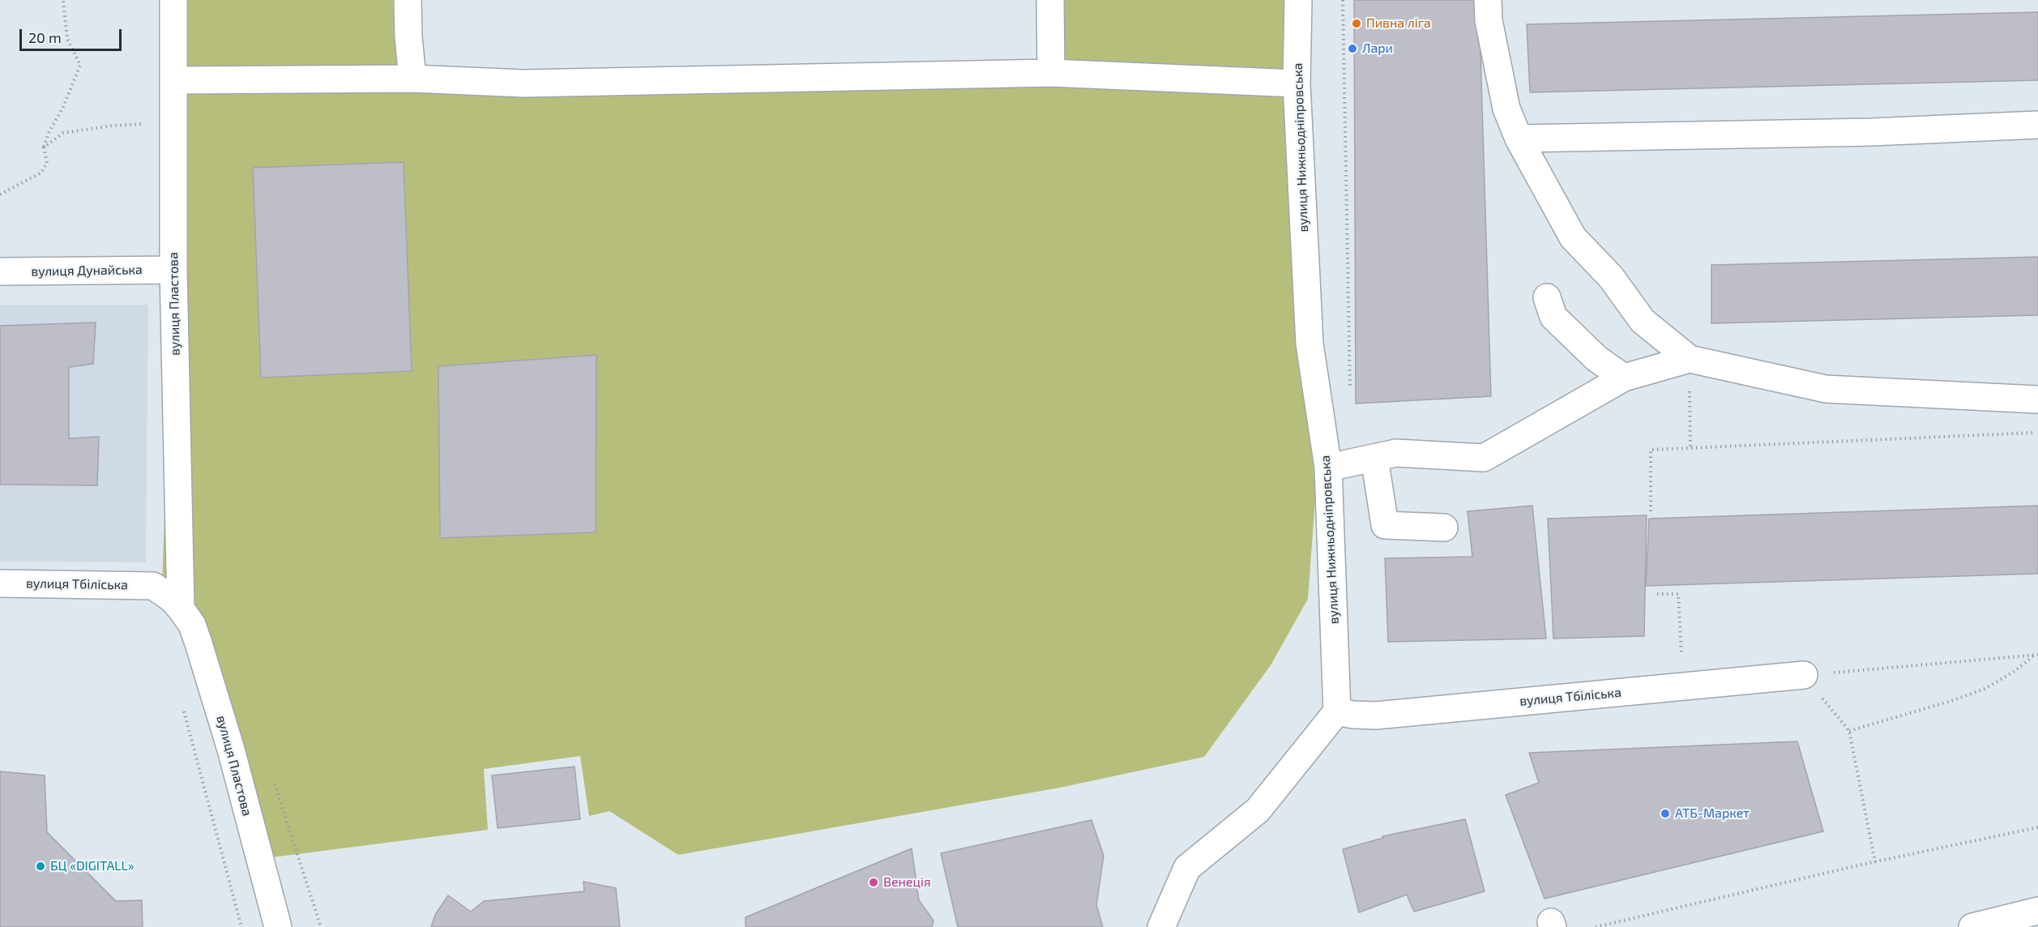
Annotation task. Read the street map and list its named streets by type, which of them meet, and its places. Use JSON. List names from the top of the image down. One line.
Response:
{"streets":{"street":["вулиця Нижньодніпровська","вулиця Дунайська","вулиця Пластова","вулиця Тбіліська"]},"crossings":[["вулиця Нижньодніпровська","вулиця Тбіліська"],["вулиця Дунайська","вулиця Пластова"],["вулиця Пластова","вулиця Тбіліська"]],"places":["Пивна ліга","Лари","АТБ-Маркет","БЦ «DIGITALL»","Венеція"],"scale_bar":"20 m"}
